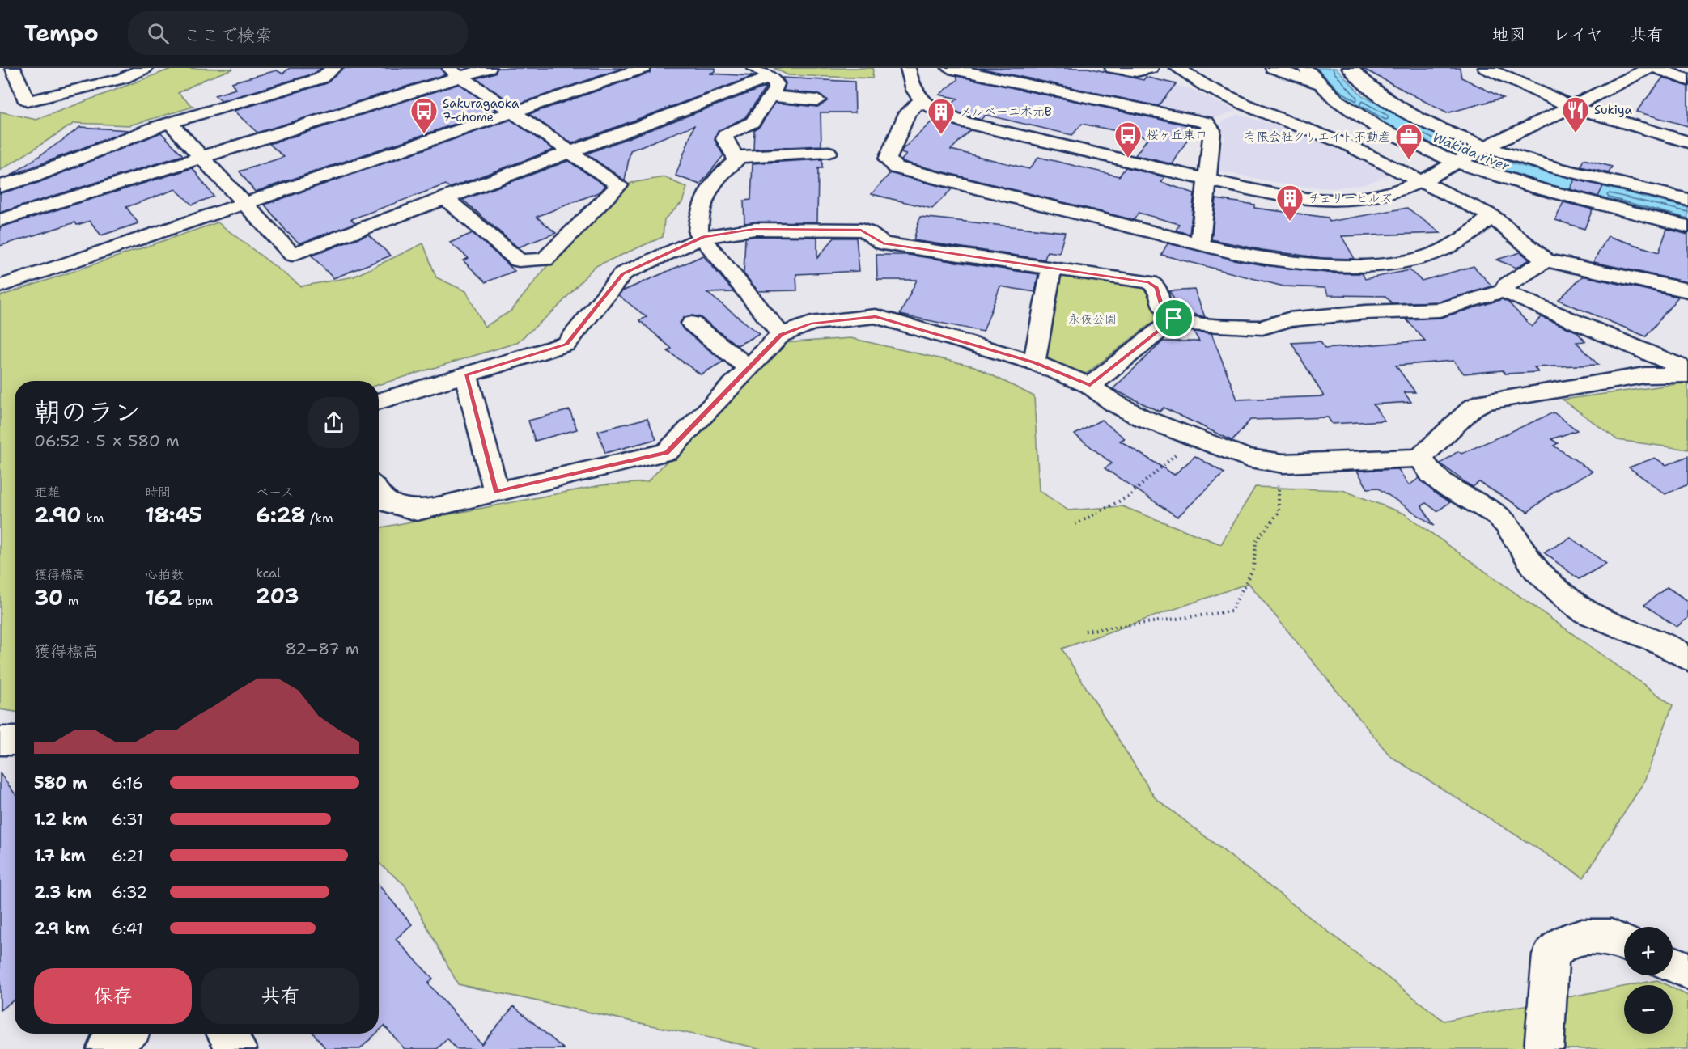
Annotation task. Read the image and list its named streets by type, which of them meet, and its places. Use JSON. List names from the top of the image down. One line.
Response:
{"water":["Wakida river"],"parks":["永仮公園"],"places":{"restaurant":["Sukiya"],"bus stop":["Sakuragaoka 7-chome","桜ヶ丘東口"],"building":["メルベーユ木元B","チェリーヒルズ"],"office":["有限会社クリエイト不動産"]},"page":{"header":"Tempo","search":"ここで検索","nav":["地図","レイヤ","共有"],"heading":["朝のラン","06:52 · 5 × 580 m"],"stats":[["距離","2.90 km"],["時間","18:45"],["ペース","6:28 /km"],["獲得標高","30 m"],["心拍数","162 bpm"],["kcal","203"]],"chart":["獲得標高","82–87 m"],"list":[{"name":"580 m","note":"6:16"},{"name":"1.2 km","note":"6:31"},{"name":"1.7 km","note":"6:21"},{"name":"2.3 km","note":"6:32"},{"name":"2.9 km","note":"6:41"}],"map_buttons":["+","−"],"buttons":["保存","共有"]}}
